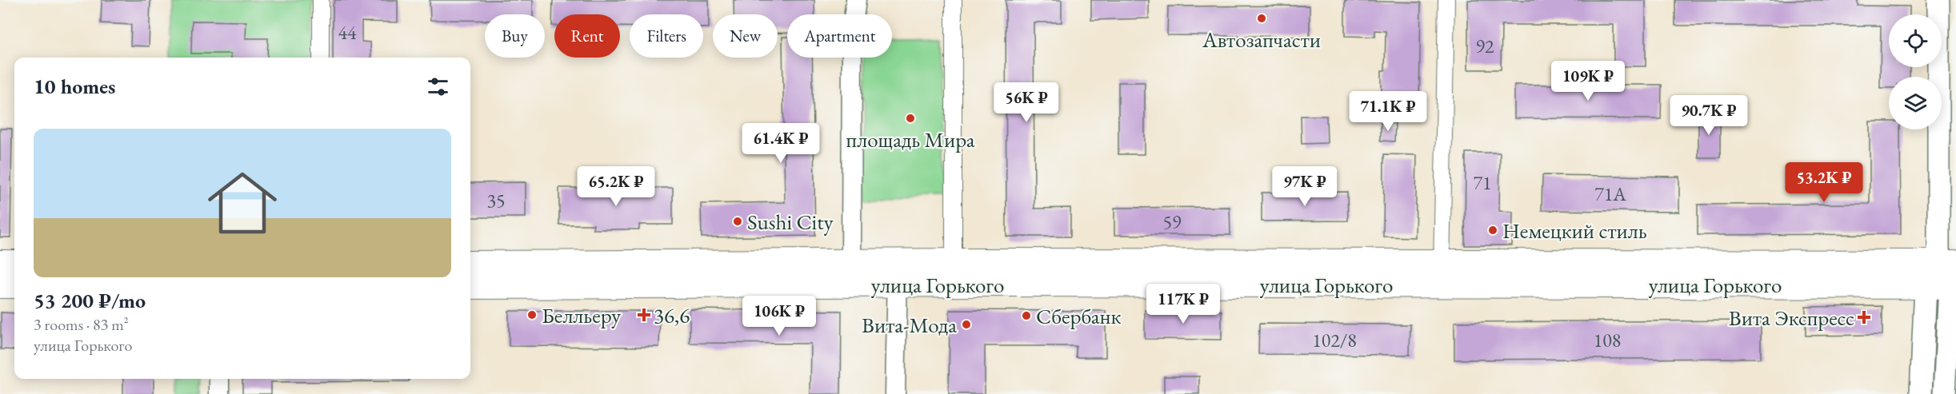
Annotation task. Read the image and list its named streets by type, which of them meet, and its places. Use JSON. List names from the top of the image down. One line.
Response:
{"streets":{"main road":["улица Горького"]},"places":{"other":["Автозапчасти","площадь Мира","Sushi City","Немецкий стиль","Белльеру","Сбербанк","Вита-Мода"],"health":["36,6","Вита Экспресс"]},"house_numbers":["44","92","71","71А","35","59","102/8","108"],"page":{"chip":["Buy","Rent","Filters","New","Apartment"],"heading":"10 homes","price":["109K ₽","56K ₽","71.1K ₽","90.7K ₽","61.4K ₽","53.2K ₽","65.2K ₽","97K ₽","117K ₽","106K ₽"],"list":[{"name":"53 200 ₽/mo","note":"3 rooms · 83 m² · улица Горького"}]}}
